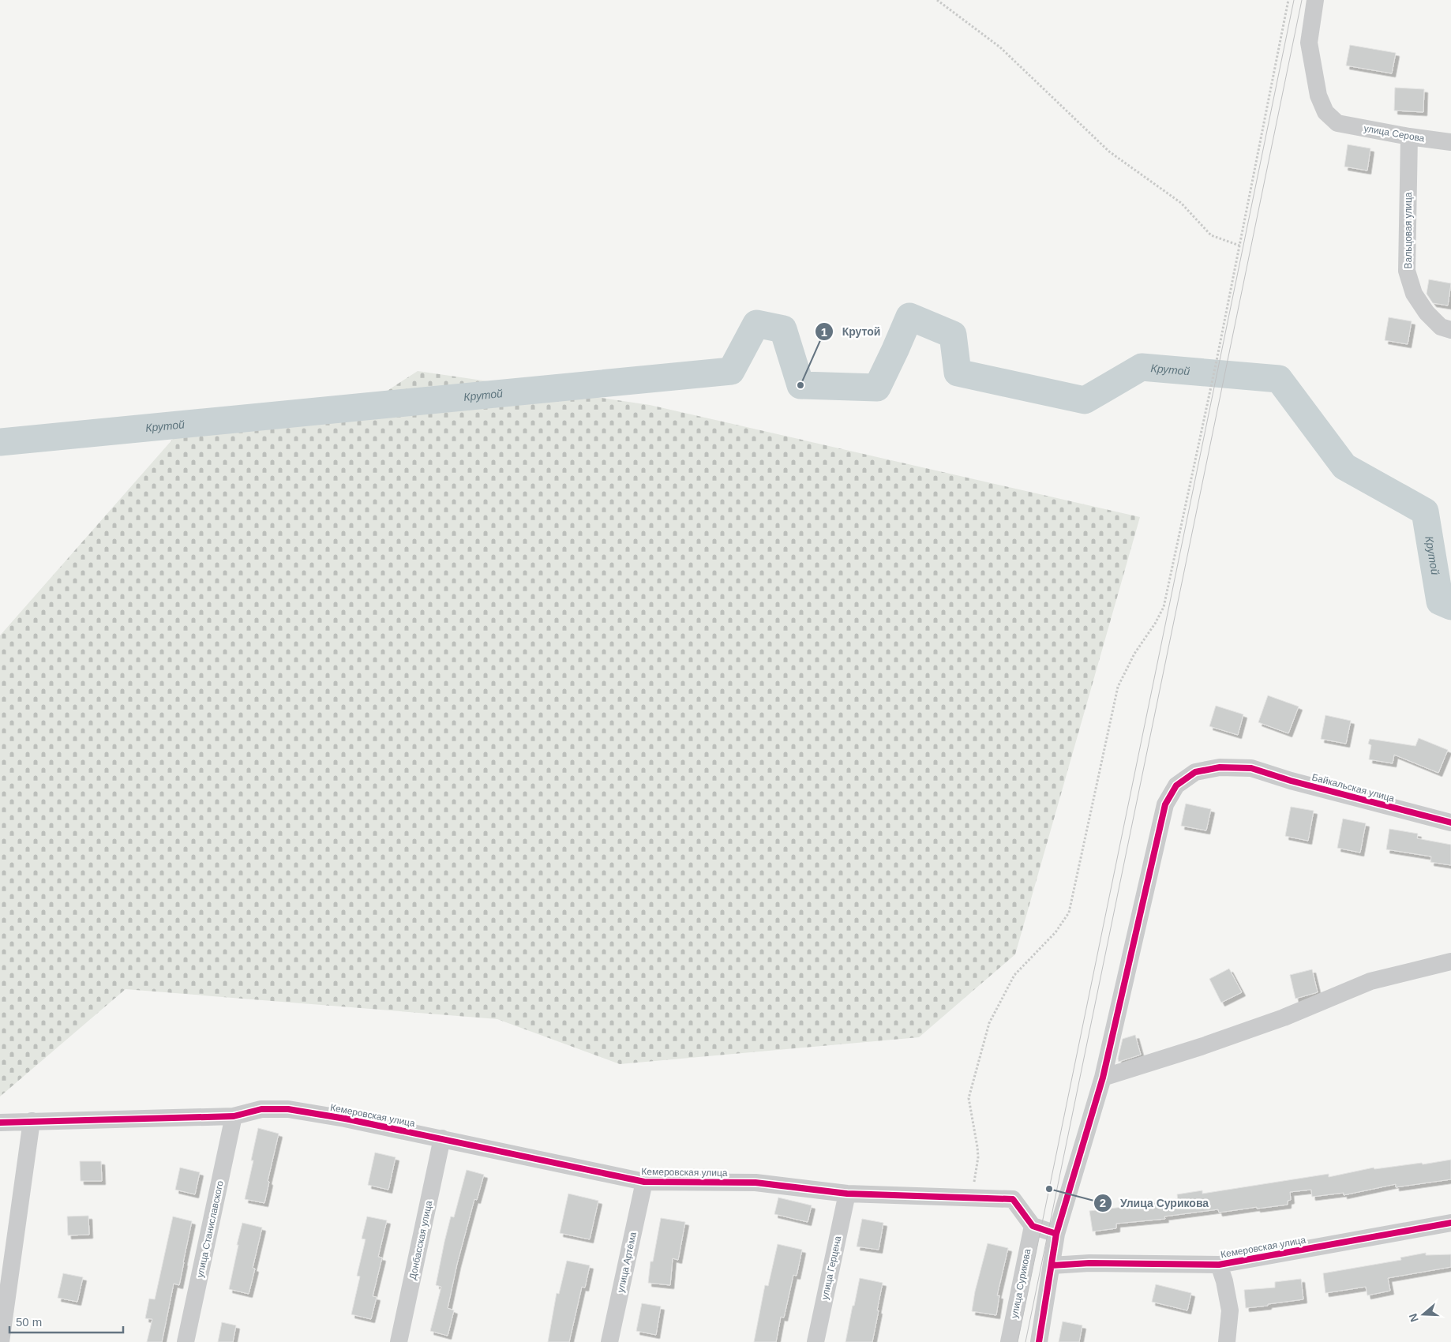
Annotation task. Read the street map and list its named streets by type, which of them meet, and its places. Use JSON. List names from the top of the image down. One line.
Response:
{"streets":{"street":["улица Серова","Вальцовая улица","Байкальская улица","Кемеровская улица","улица Станиславского","Донбасская улица","улица Артёма","улица Герцена","улица Сурикова"]},"crossings":[["улица Серова","Вальцовая улица"],["Байкальская улица","Кемеровская улица"],["Кемеровская улица","улица Станиславского"],["Кемеровская улица","Донбасская улица"],["Кемеровская улица","улица Артёма"],["Кемеровская улица","улица Герцена"],["Кемеровская улица","улица Сурикова"]],"water":["Крутой"],"places":["Крутой","Улица Сурикова"],"scale_bar":"50 m","north":"left"}
